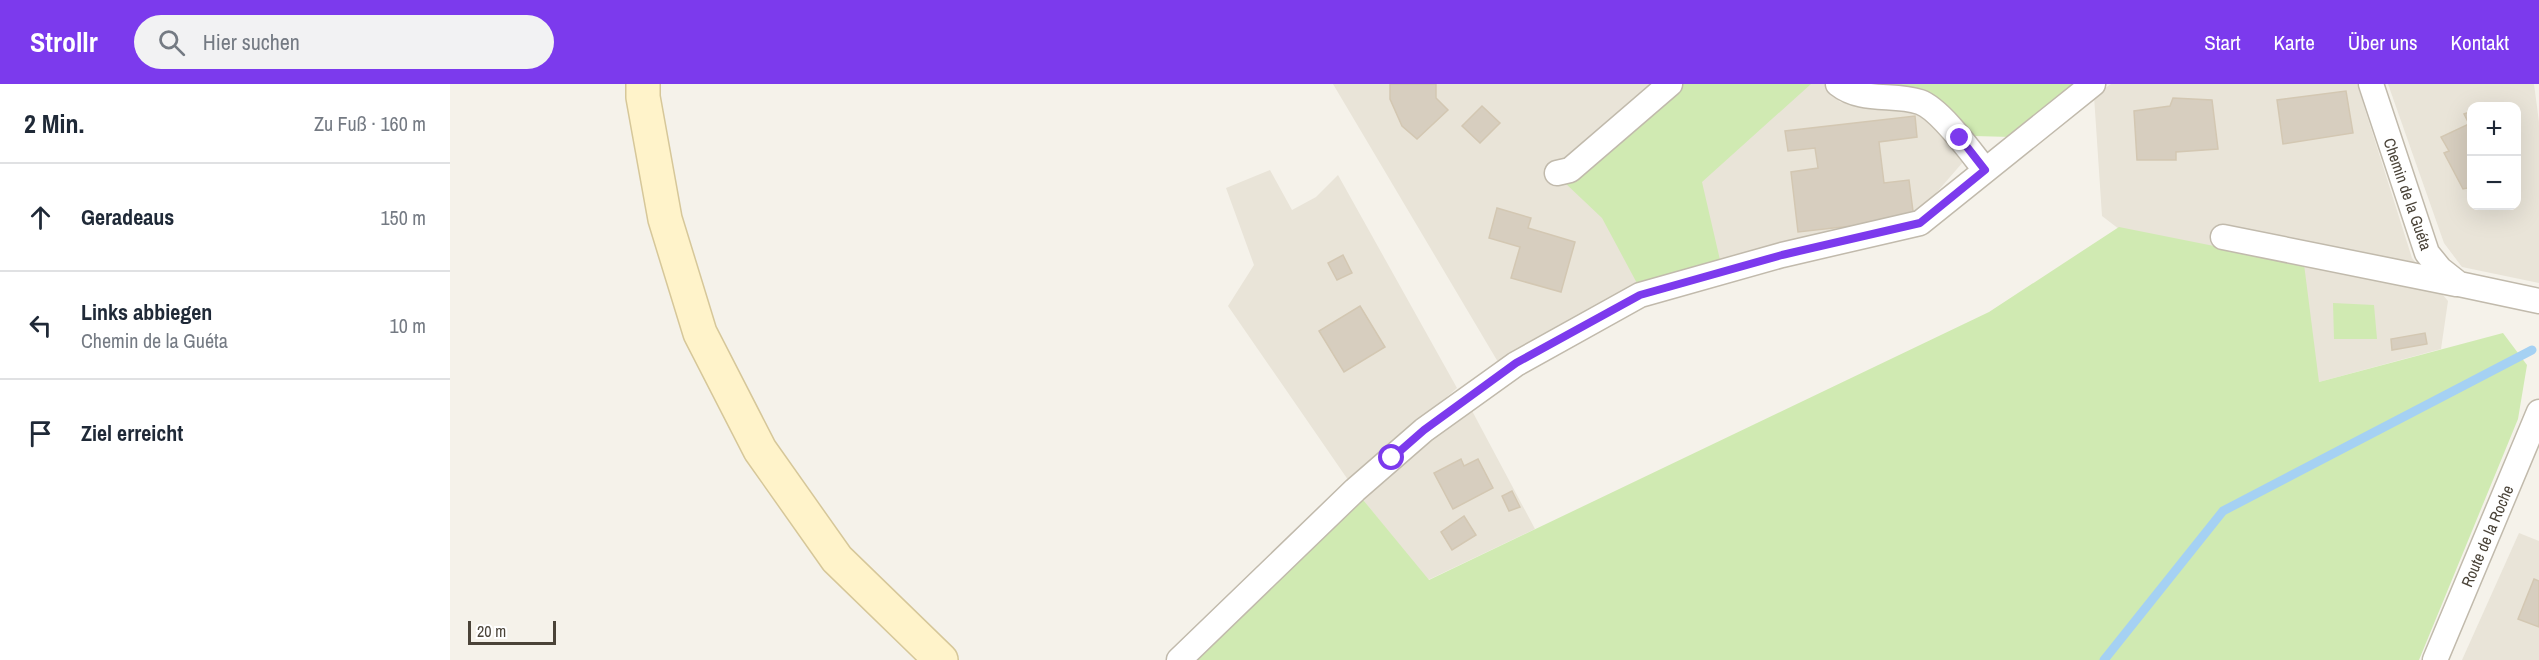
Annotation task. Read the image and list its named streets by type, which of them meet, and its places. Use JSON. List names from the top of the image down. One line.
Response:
{"streets":{"street":["Chemin de la Guéta","Route de la Roche"]},"scale_bar":"20 m","page":{"header":"Strollr","search":"Hier suchen","nav":["Start","Karte","Über uns","Kontakt"],"heading":["2 Min.","Zu Fuß · 160 m"],"map_buttons":["+","−"],"list":[["Geradeaus","150 m"],["Links abbiegen","Chemin de la Guéta","10 m"],"Ziel erreicht"],"scale":"20 m"}}
